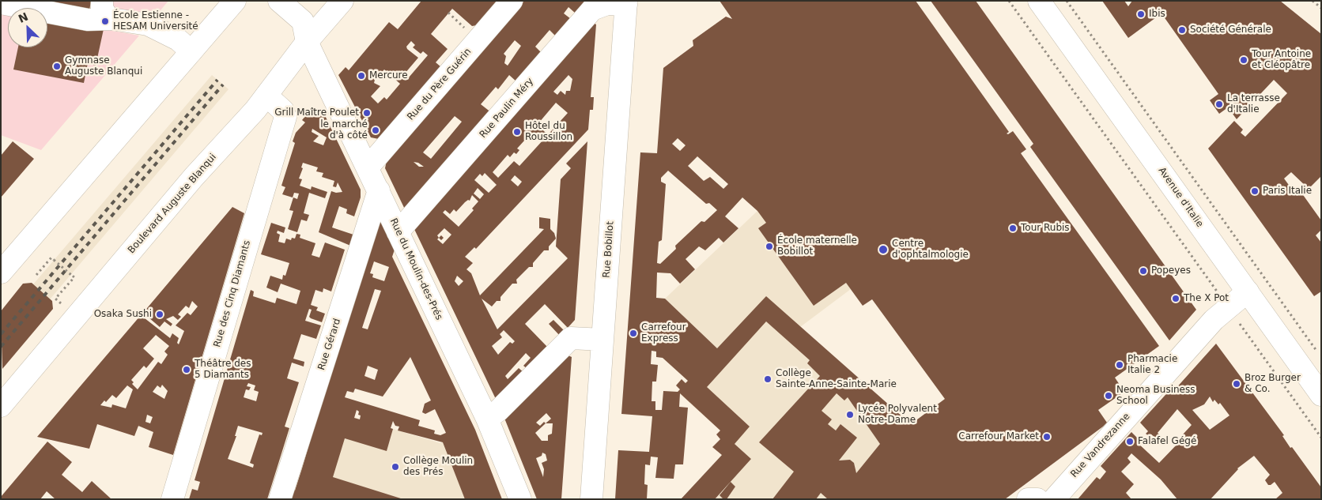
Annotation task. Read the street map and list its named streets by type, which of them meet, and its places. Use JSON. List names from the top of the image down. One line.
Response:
{"streets":{"street":["Rue du Père Guérin","Rue Paulin Méry","Avenue d'Italie","Boulevard Auguste Blanqui","Rue Bobillot","Rue du Moulin-des-Prés","Rue des Cinq Diamants","Rue Gérard","Rue Vandrezanne"]},"crossings":[["Rue du Père Guérin","Rue du Moulin-des-Prés"],["Rue Paulin Méry","Rue Bobillot"],["Rue Paulin Méry","Rue du Moulin-des-Prés"],["Avenue d'Italie","Rue Vandrezanne"],["Boulevard Auguste Blanqui","Rue du Moulin-des-Prés"],["Boulevard Auguste Blanqui","Rue des Cinq Diamants"],["Rue du Moulin-des-Prés","Rue Gérard"]],"places":["Ibis","École Estienne - HESAM Université","Société Générale","Tour Antoine et Cléopâtre","Gymnase Auguste Blanqui","Mercure","La terrasse d'Italie","Grill Maître Poulet","le marché d'à côté","Hôtel du Roussillon","Paris Italie","Tour Rubis","École maternelle Bobillot","Centre d'ophtalmologie","Popeyes","The X Pot","Osaka Sushi","Carrefour Express","Pharmacie Italie 2","Théâtre des 5 Diamants","Collège Sainte-Anne-Sainte-Marie","Broz Burger & Co.","Neoma Business School","Lycée Polyvalent Notre-Dame","Carrefour Market","Falafel Gégé","Collège Moulin des Prés"],"north":"top left"}
